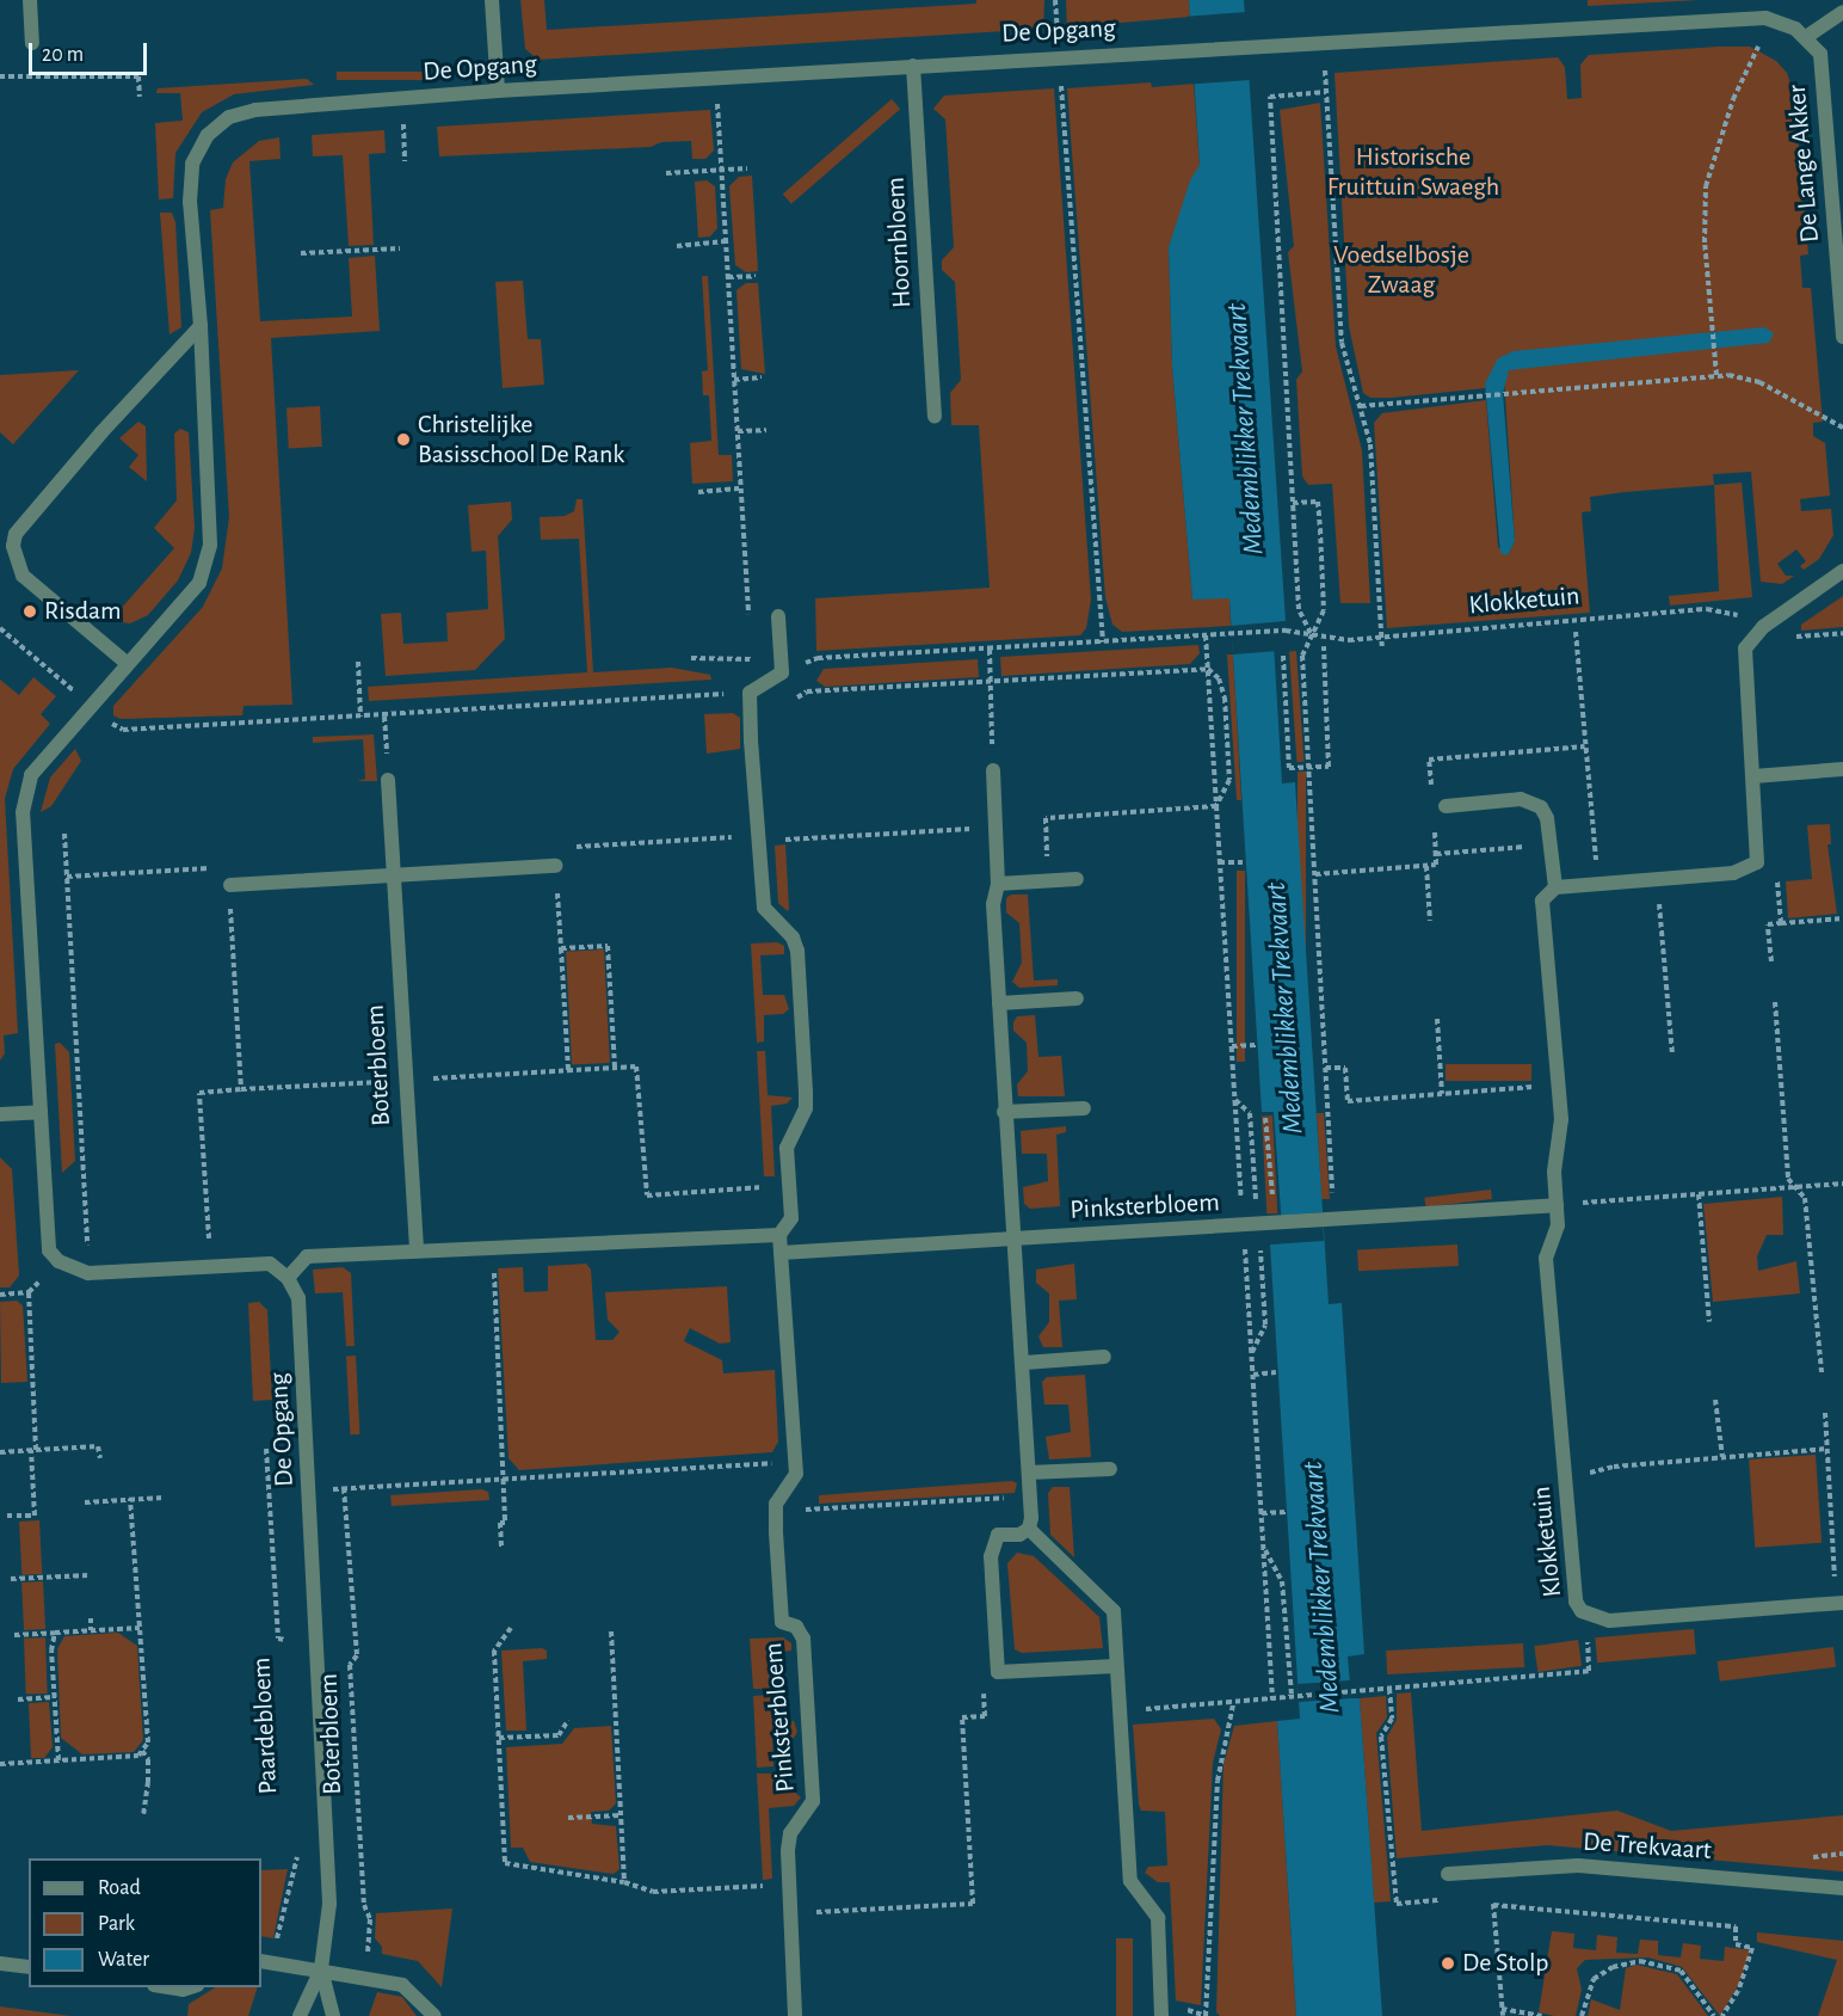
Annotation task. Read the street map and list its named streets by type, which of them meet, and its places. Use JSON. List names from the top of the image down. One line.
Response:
{"streets":{"street":["De Opgang","De Lange Akker","Hoornbloem","Klokketuin","Boterbloem","Pinksterbloem","De Trekvaart"],"path":["Paardebloem"]},"crossings":[["De Opgang","De Lange Akker"],["De Opgang","Hoornbloem"]],"water":["Medemblikker Trekvaart"],"parks":["Historische Fruittuin Swaegh","Voedselbosje Zwaag"],"places":["Christelijke Basisschool De Rank","Risdam","De Stolp"],"legend":["Road","Park","Water"],"scale_bar":"20 m"}
